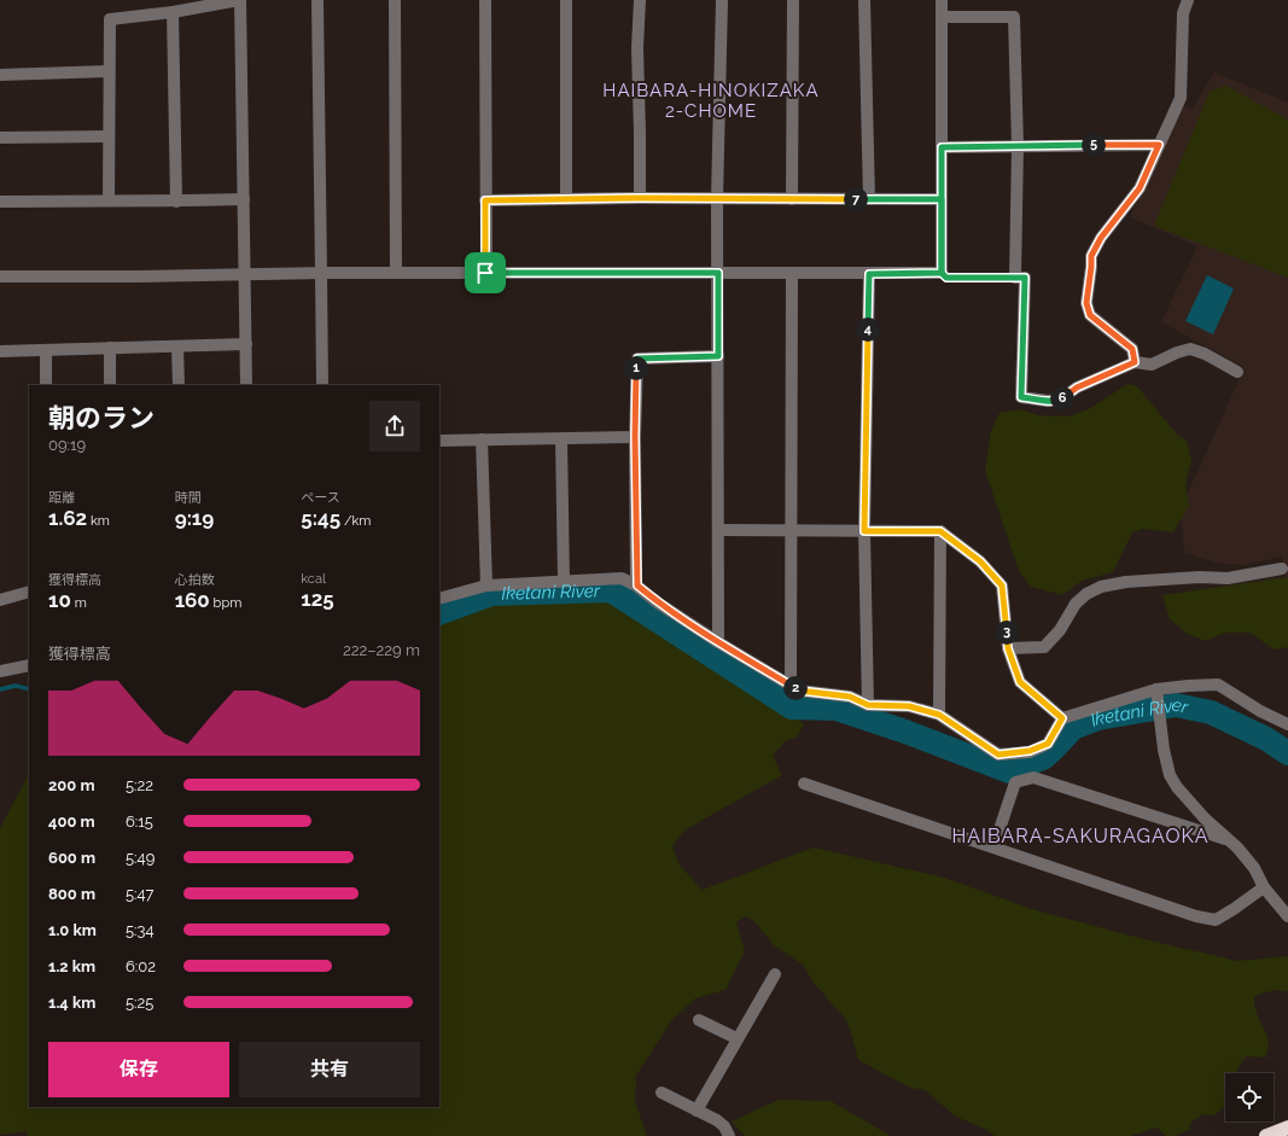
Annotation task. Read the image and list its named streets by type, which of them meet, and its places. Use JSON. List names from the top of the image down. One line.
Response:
{"districts":["HAIBARA-HINOKIZAKA 2-CHOME","HAIBARA-SAKURAGAOKA"],"water":["Iketani River"],"page":{"pins":["5","7","4","1","6","3","2"],"heading":["朝のラン","09:19"],"stats":[["距離","1.62 km"],["時間","9:19"],["ペース","5:45 /km"],["獲得標高","10 m"],["心拍数","160 bpm"],["kcal","125"]],"chart":["獲得標高","222–229 m"],"list":[{"name":"200 m","note":"5:22"},{"name":"400 m","note":"6:15"},{"name":"600 m","note":"5:49"},{"name":"800 m","note":"5:47"},{"name":"1.0 km","note":"5:34"},{"name":"1.2 km","note":"6:02"},{"name":"1.4 km","note":"5:25"}],"buttons":["保存","共有"]}}
